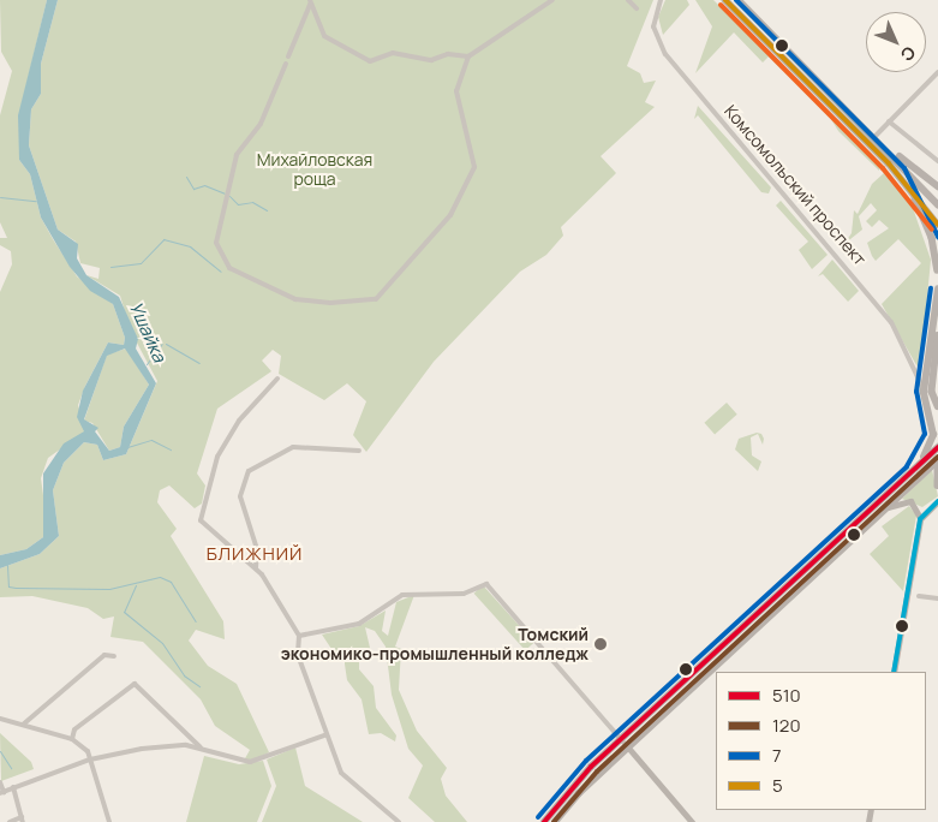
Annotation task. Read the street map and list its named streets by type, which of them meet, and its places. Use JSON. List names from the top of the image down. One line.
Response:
{"streets":{"street":["Комсомольский проспект"]},"districts":["БЛИЖНИЙ"],"water":["Ушайка"],"parks":["Михайловская роща"],"places":["Томский экономико-промышленный колледж"],"lines":["transit line 7","transit line 5","transit line 510","transit line 120"],"legend":["510","120","7","5"],"north":"bottom right"}
